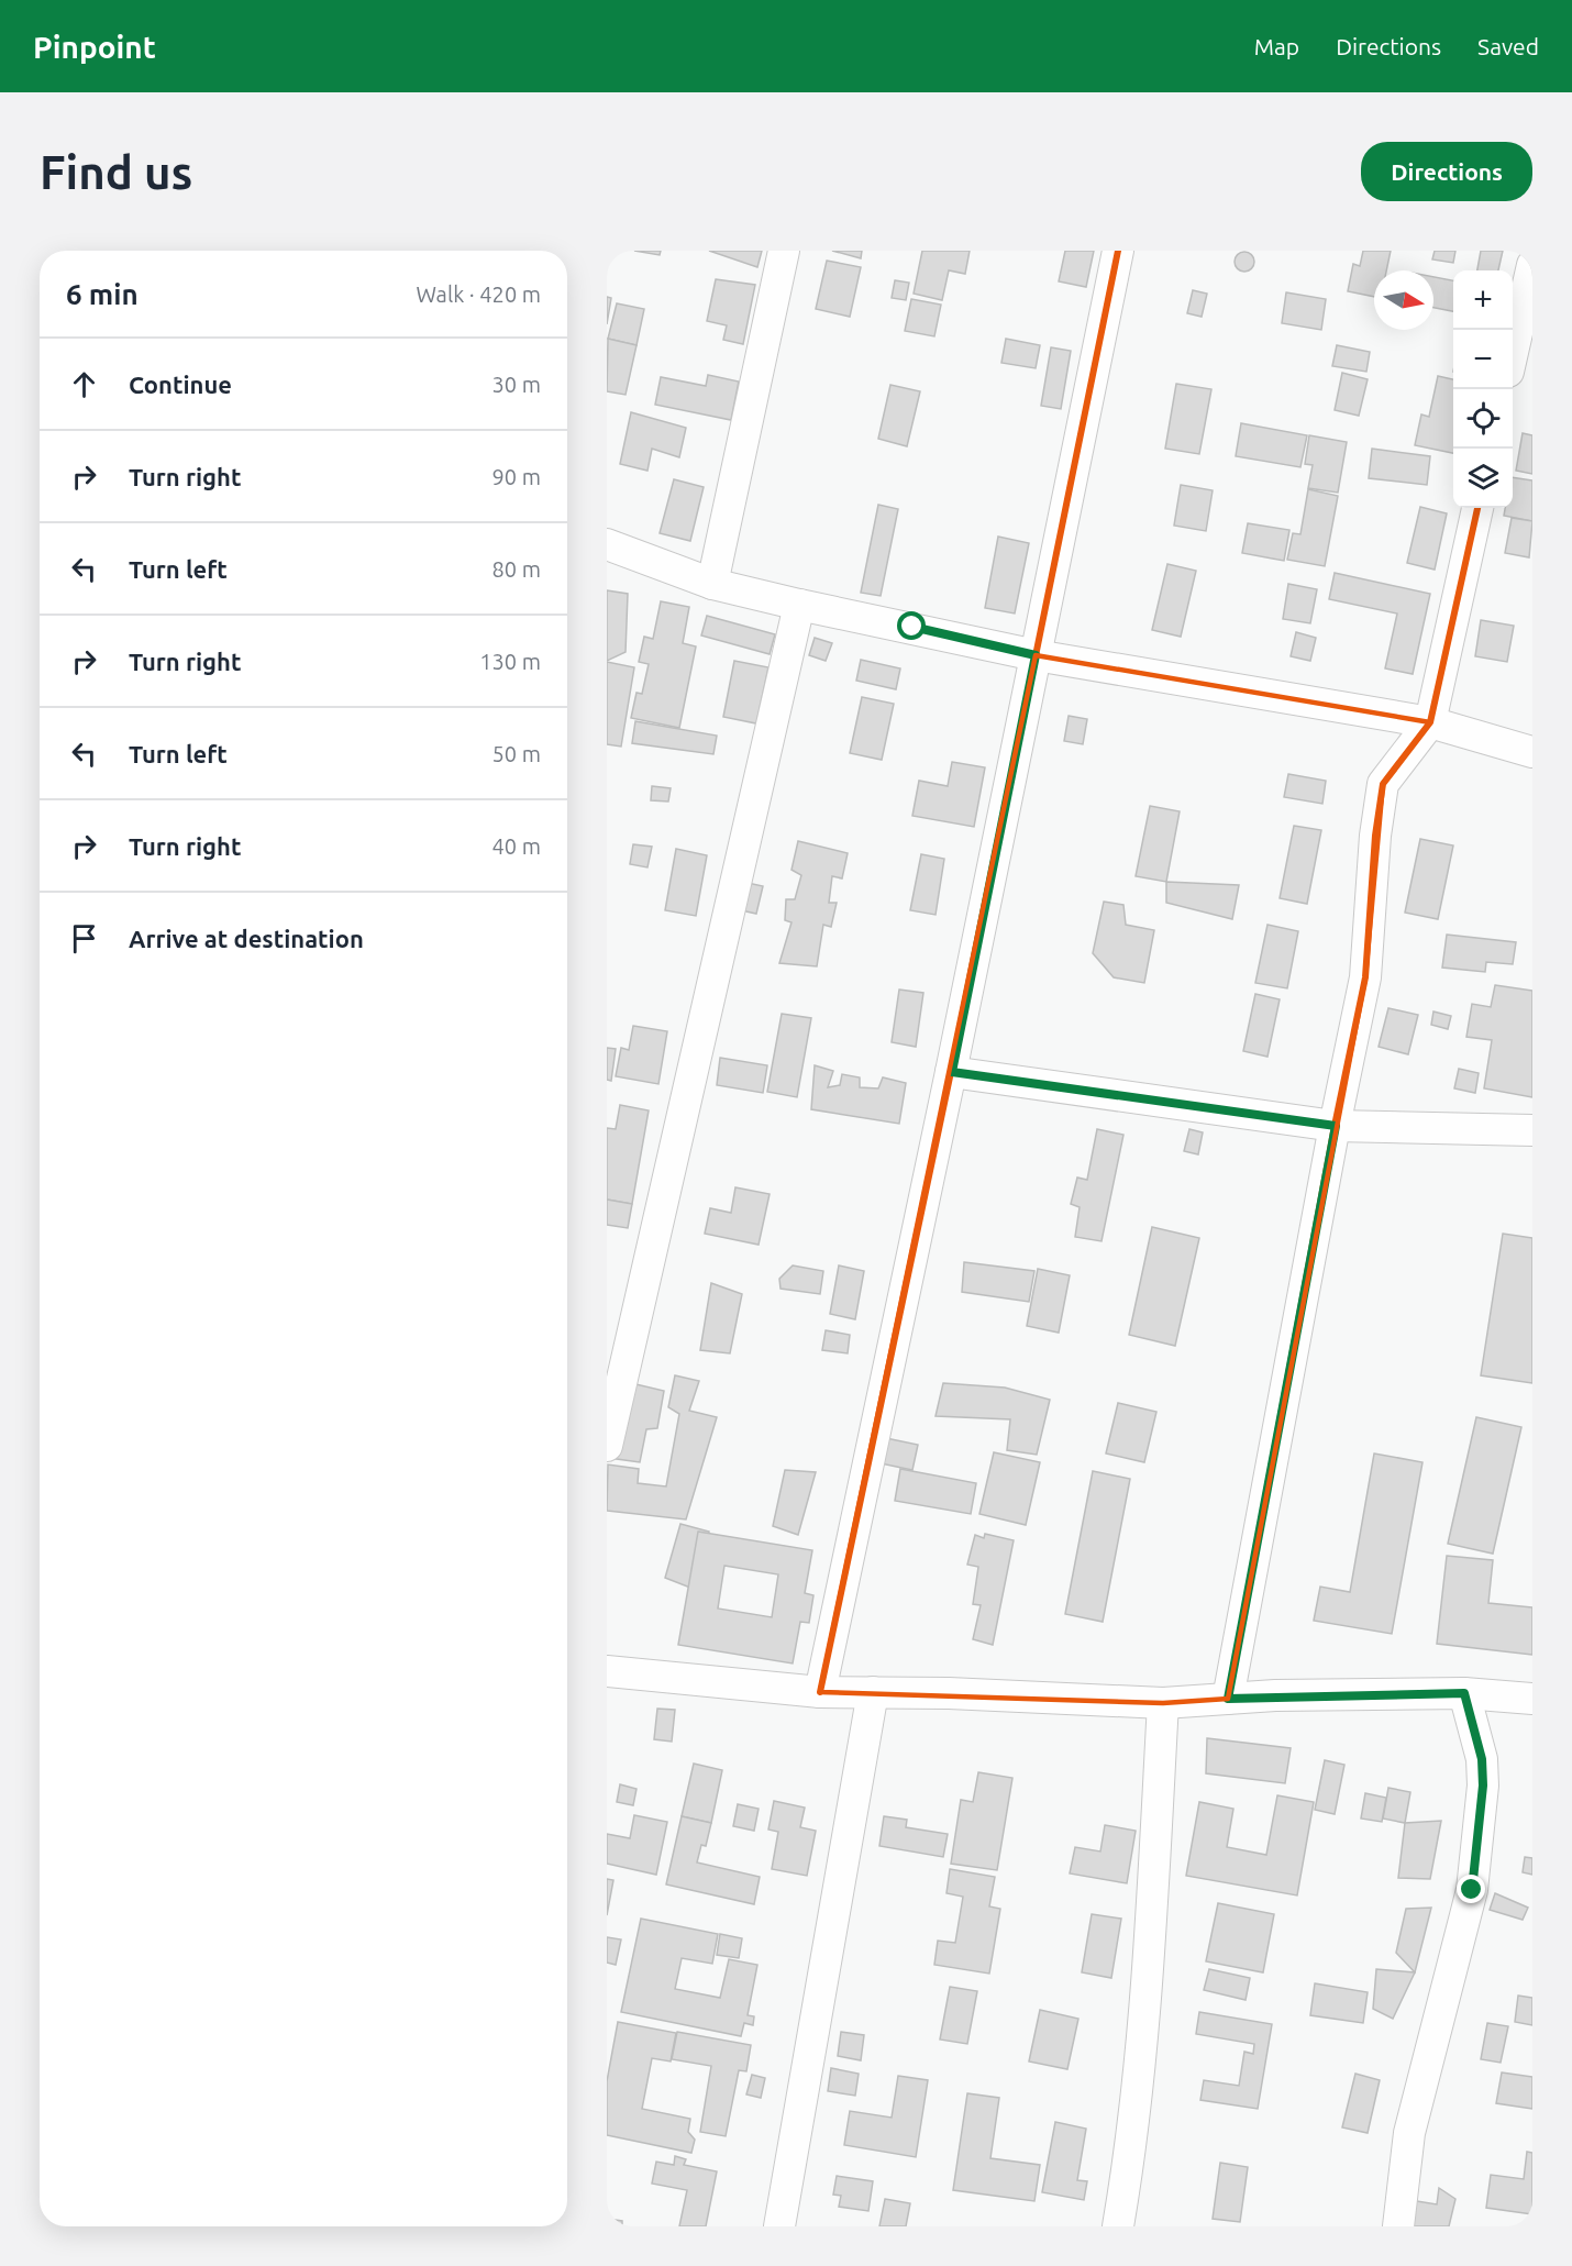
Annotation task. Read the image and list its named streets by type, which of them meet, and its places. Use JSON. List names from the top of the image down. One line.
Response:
{"north":"right","page":{"header":"Pinpoint","nav":["Map","Directions","Saved"],"buttons":"Directions","title":"Find us","heading":["6 min","Walk · 420 m"],"map_buttons":["+","−"],"list":[["Continue","30 m"],["Turn right","90 m"],["Turn left","80 m"],["Turn right","130 m"],["Turn left","50 m"],["Turn right","40 m"],"Arrive at destination"]}}
